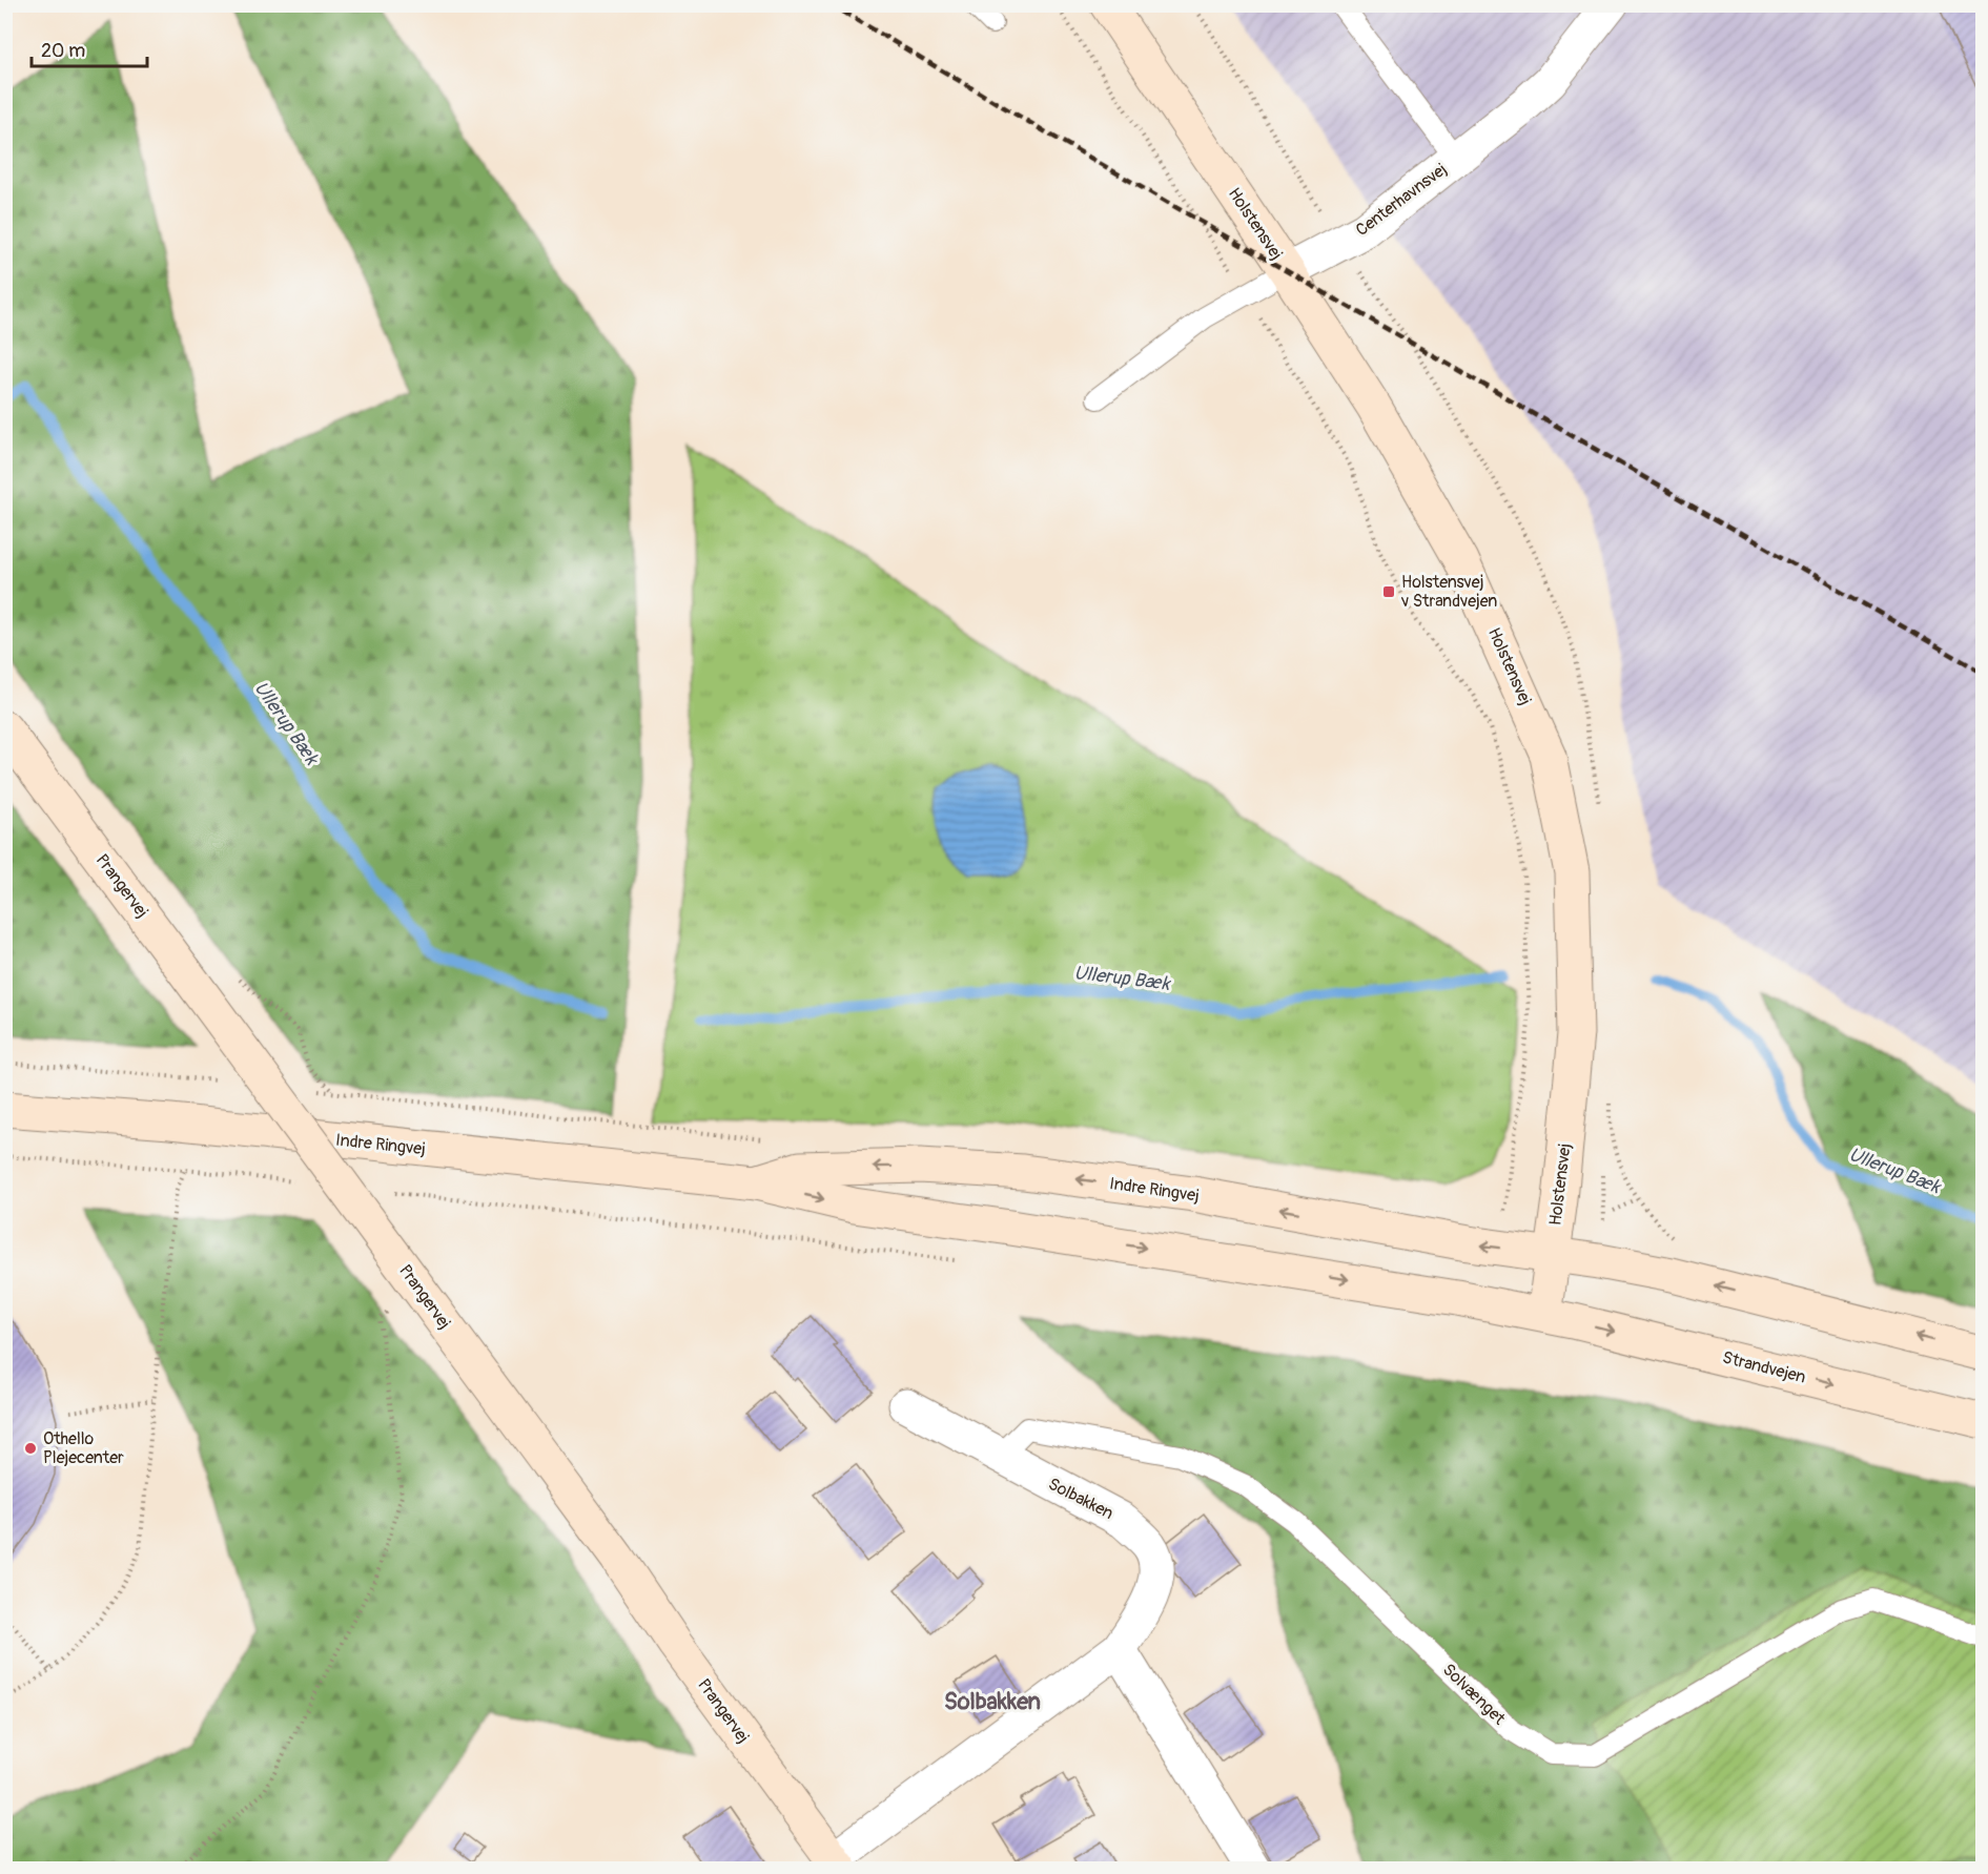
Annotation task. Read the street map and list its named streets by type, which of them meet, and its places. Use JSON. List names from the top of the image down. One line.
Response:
{"streets":{"street":["Centerhavnsvej","Holstensvej","Prangervej","Indre Ringvej","Strandvejen","Solbakken"],"lane":["Solvænget"]},"crossings":[["Centerhavnsvej","Holstensvej"],["Holstensvej","Indre Ringvej"],["Holstensvej","Strandvejen"],["Prangervej","Solbakken"],["Indre Ringvej","Strandvejen"],["Solbakken","Solvænget"]],"districts":["Solbakken"],"water":["Ullerup Bæk"],"places":{"transit":["Holstensvej v Strandvejen"],"other":["Othello Plejecenter"]},"scale_bar":"20 m"}
